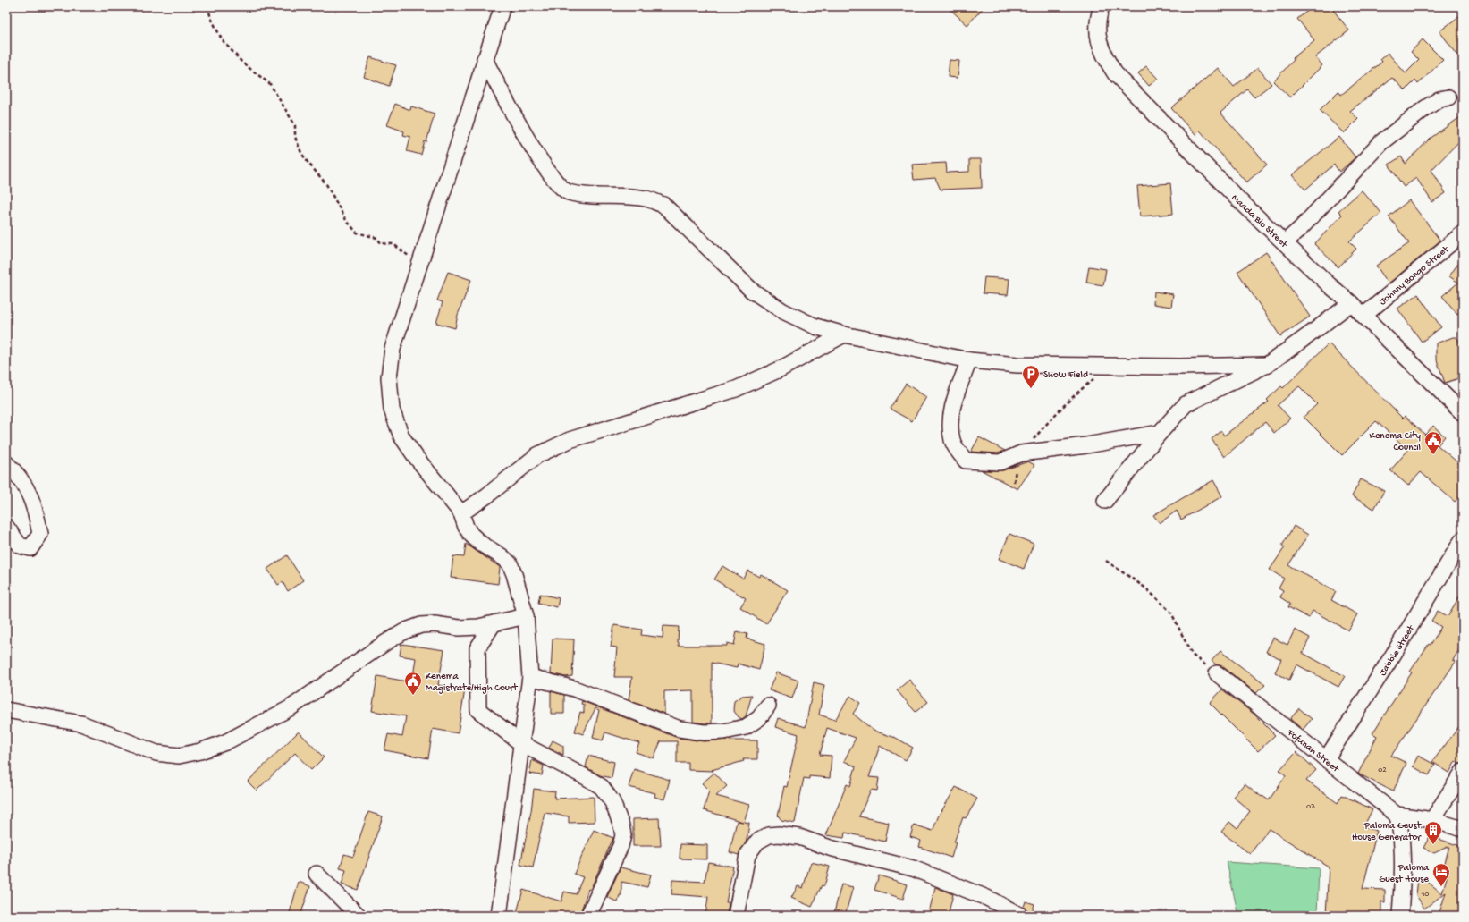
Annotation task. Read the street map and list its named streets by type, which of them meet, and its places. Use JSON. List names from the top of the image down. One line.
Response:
{"streets":{"street":["Maada Bio Street","Johnny Bongo Street","Jabbie Street","Fofanah Street"]},"crossings":[["Maada Bio Street","Johnny Bongo Street"],["Jabbie Street","Fofanah Street"]],"places":{"parking":["Show Field"],"public building":["Kenema City Council","Kenema Magistrate/High Court"],"building":["Paloma Geust House Generator"],"hotel":["Paloma Guest House"]},"house_numbers":["02","03","10"]}
